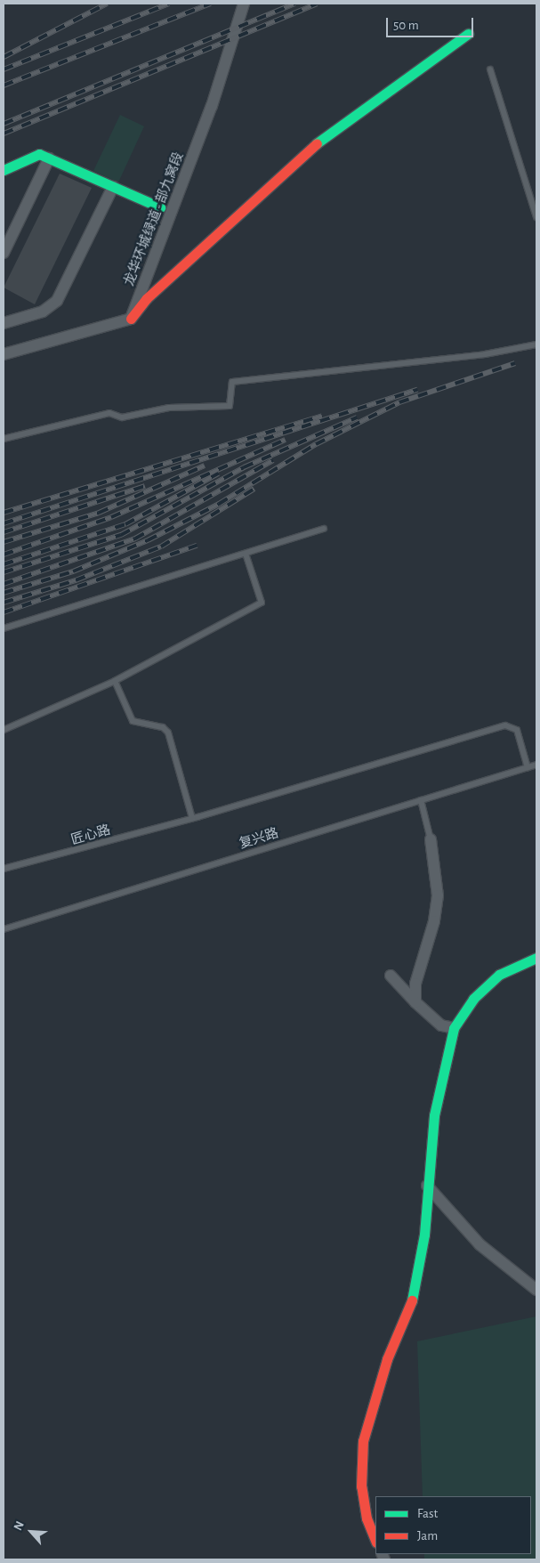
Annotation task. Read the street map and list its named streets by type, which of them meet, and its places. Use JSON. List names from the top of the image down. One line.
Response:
{"streets":{"street":["龙华环城绿道 - 部九窝段"],"lane":["匠心路","复兴路"]},"crossings":[["匠心路","复兴路"]],"legend":["Fast","Jam"],"scale_bar":"50 m","north":"top left"}
